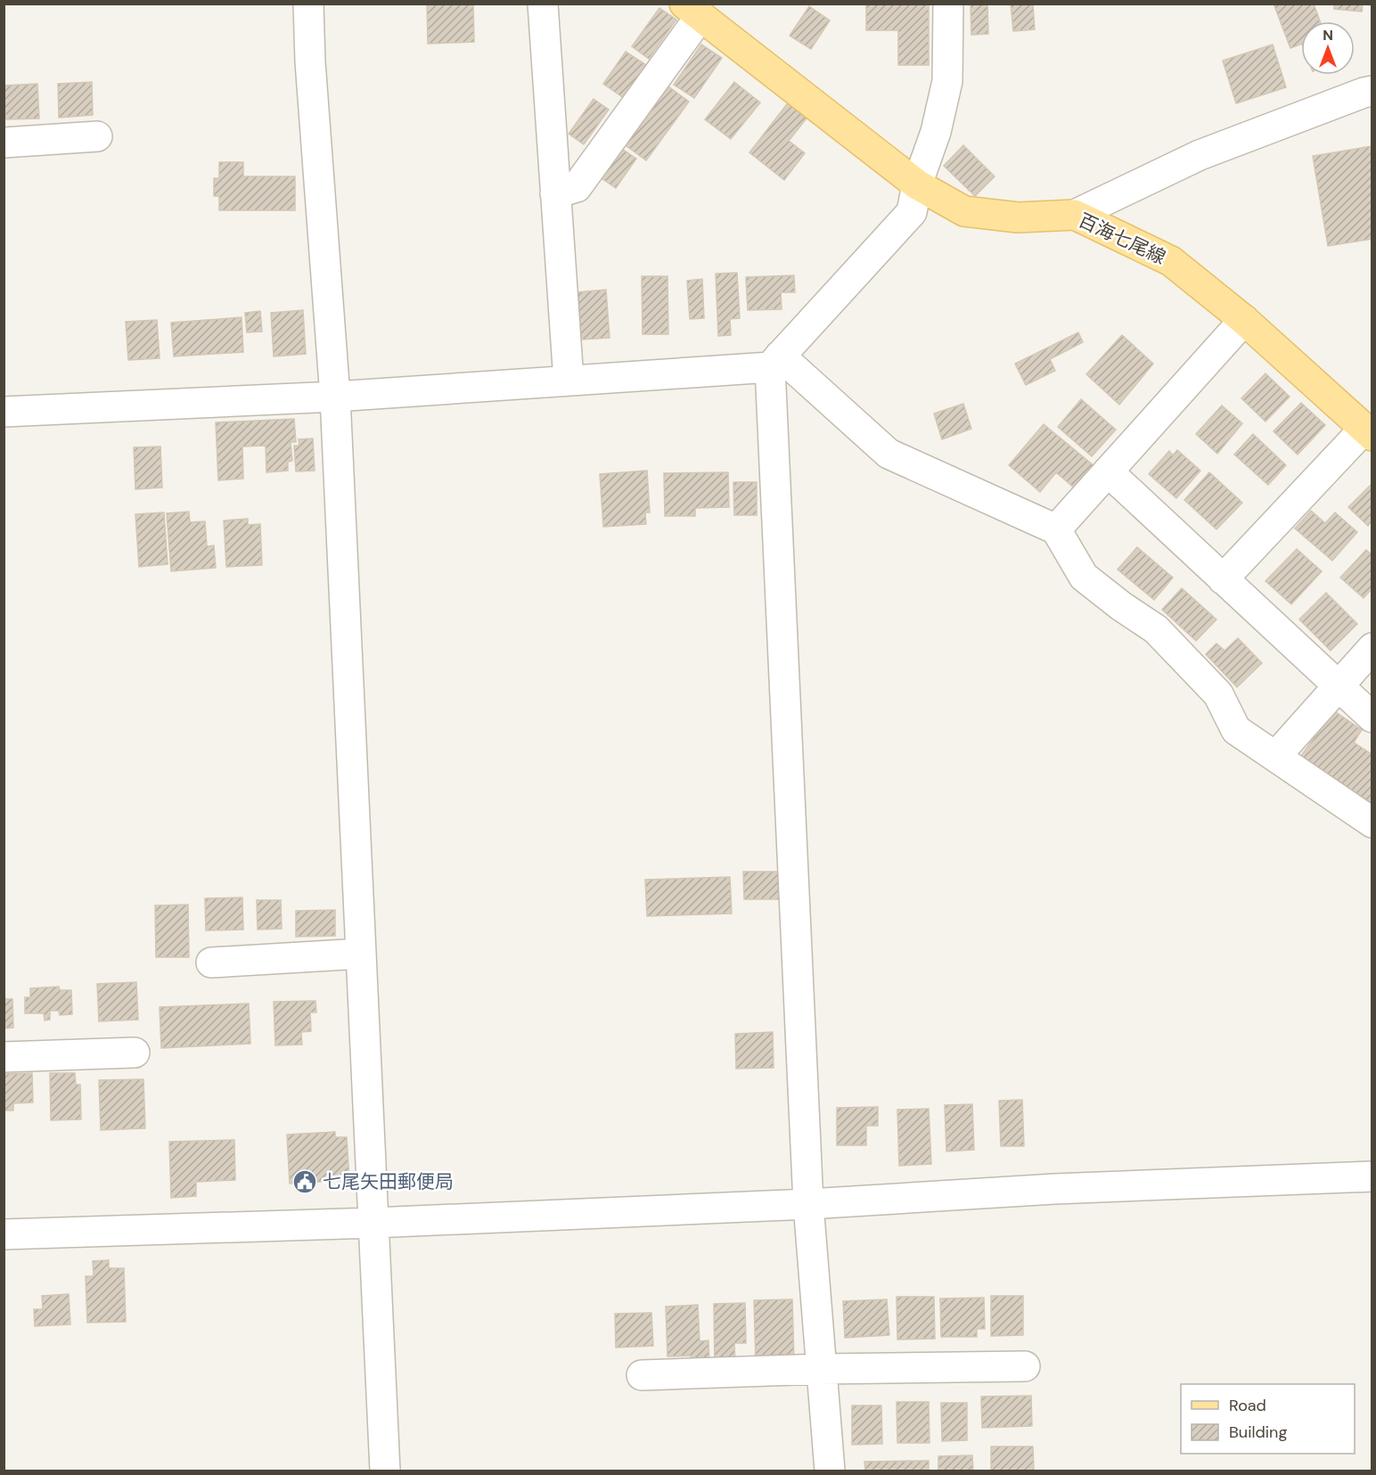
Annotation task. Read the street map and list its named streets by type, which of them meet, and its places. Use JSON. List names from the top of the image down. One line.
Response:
{"streets":{"main road":["百海七尾線"]},"places":{"public building":["七尾矢田郵便局"]},"legend":["Road","Building"],"north":"top"}
